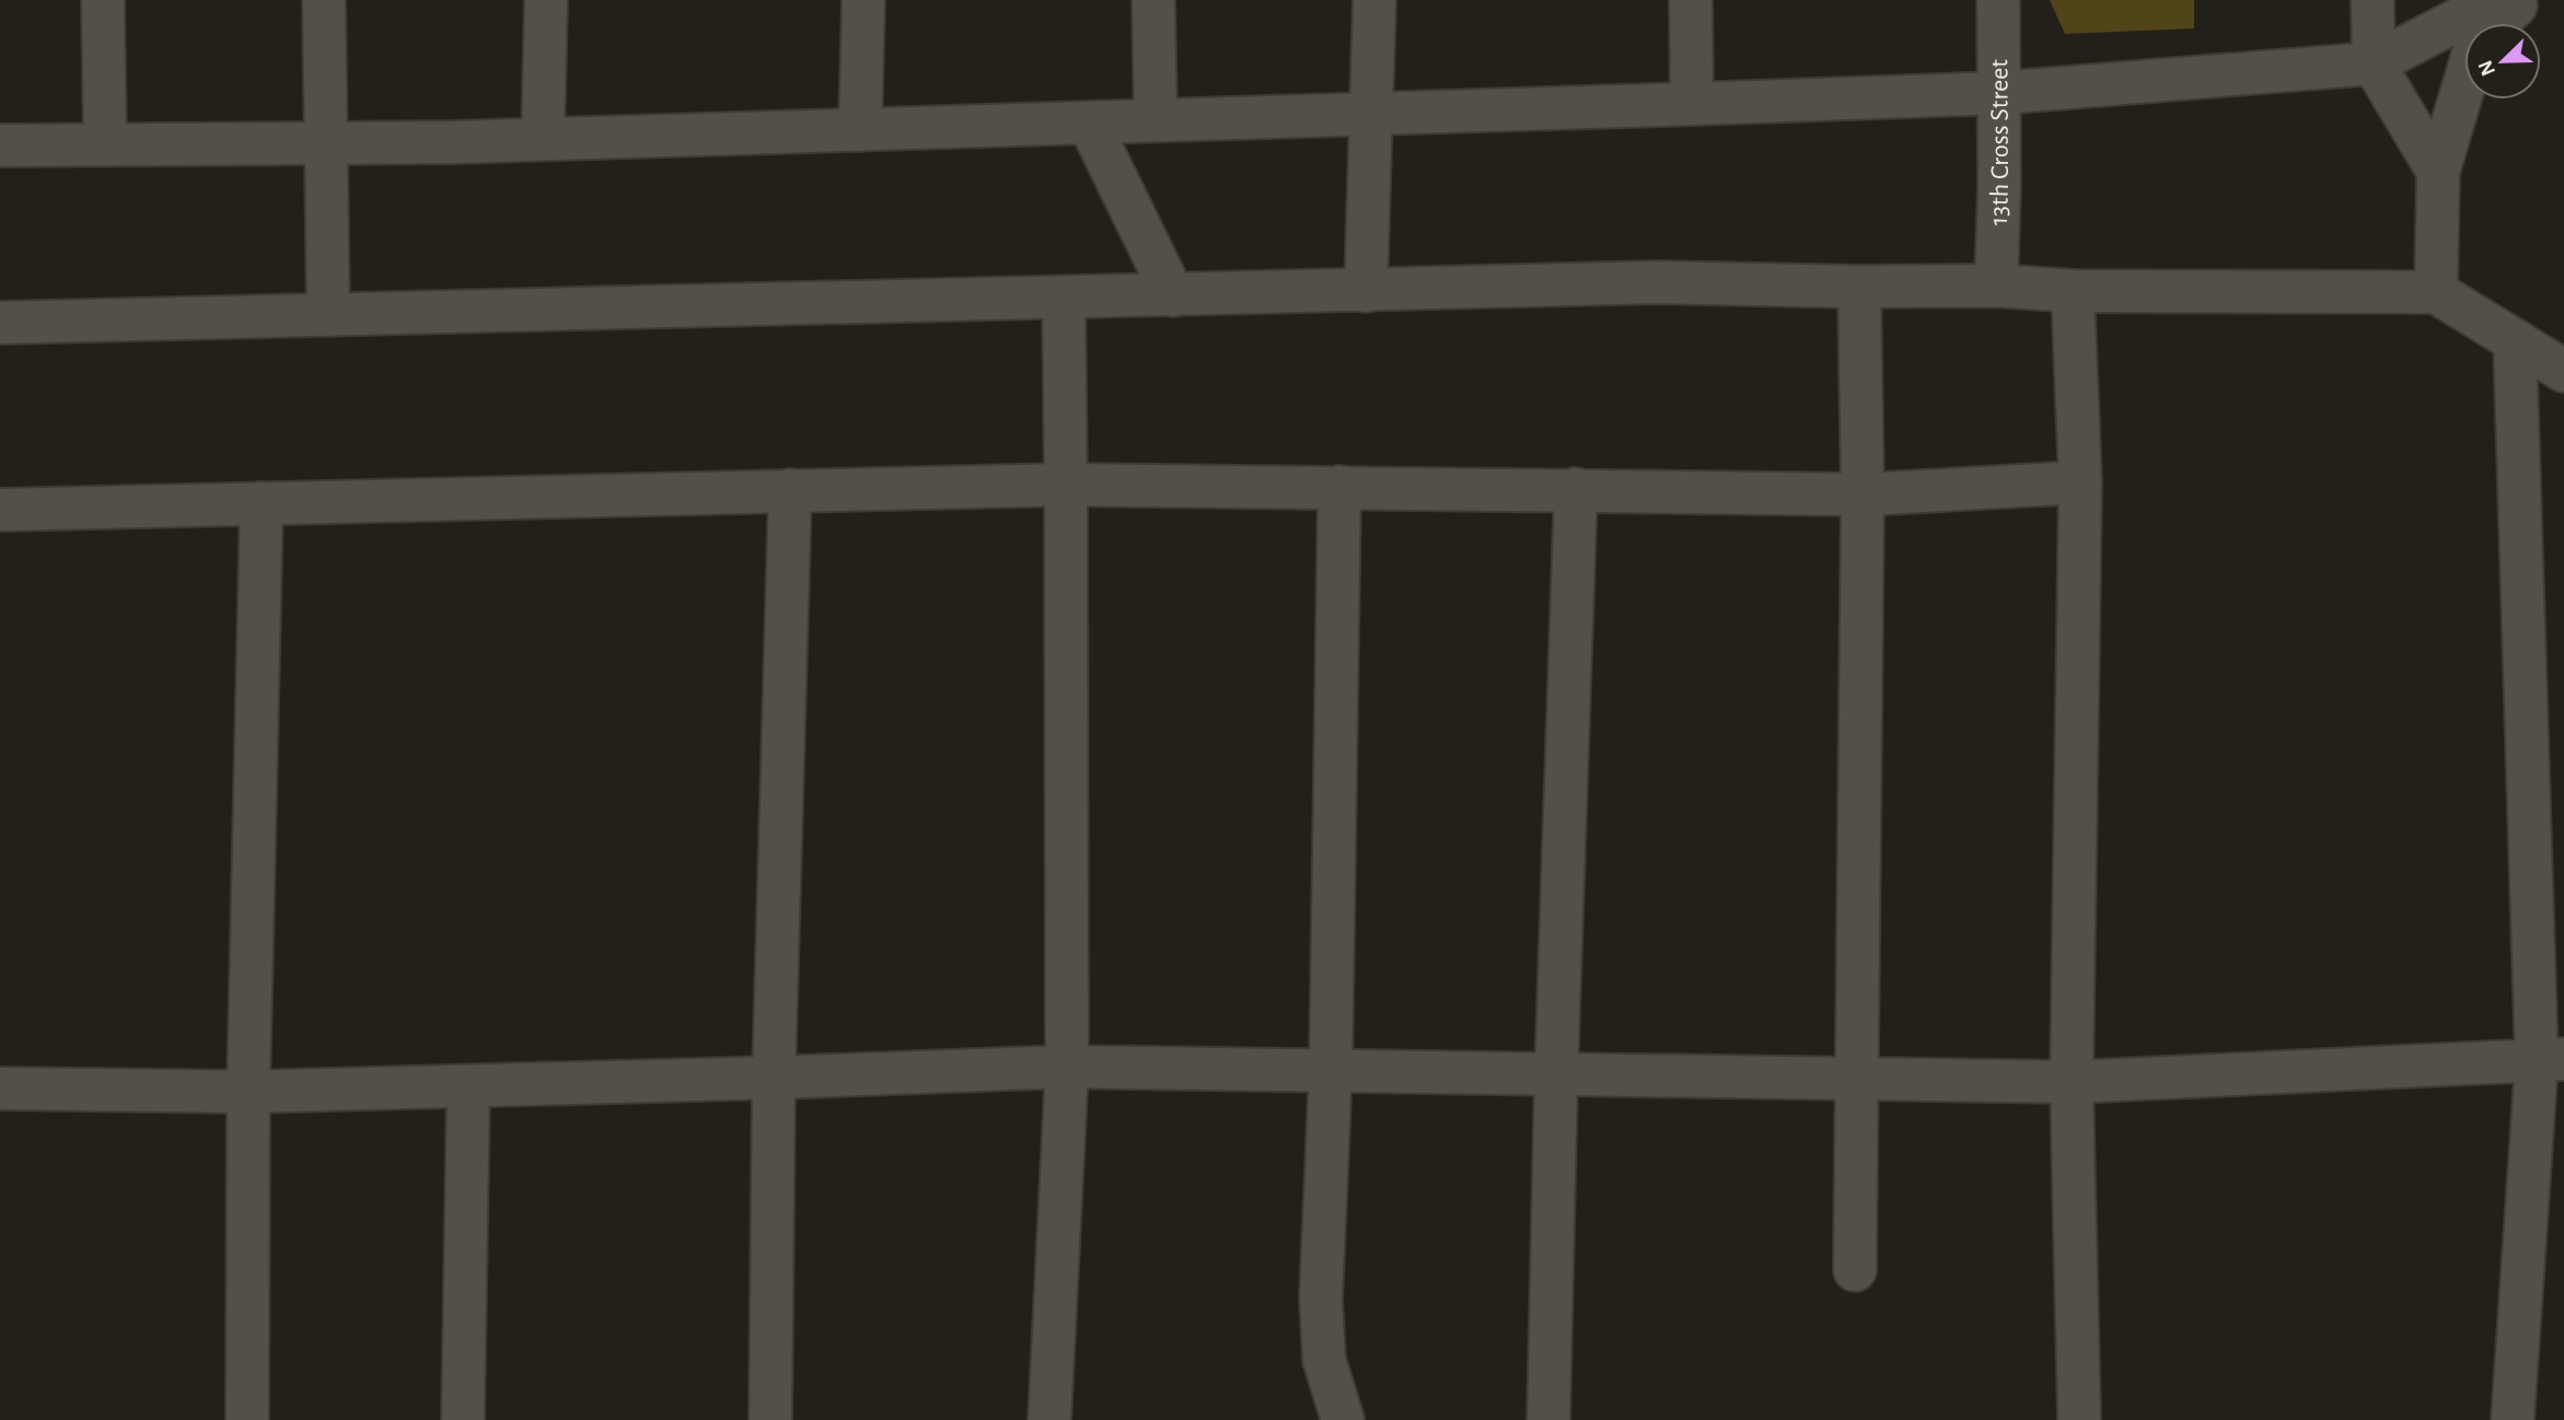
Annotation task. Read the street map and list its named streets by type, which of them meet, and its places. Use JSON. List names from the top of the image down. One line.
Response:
{"streets":{"street":["13th Cross Street"]},"north":"bottom left"}
